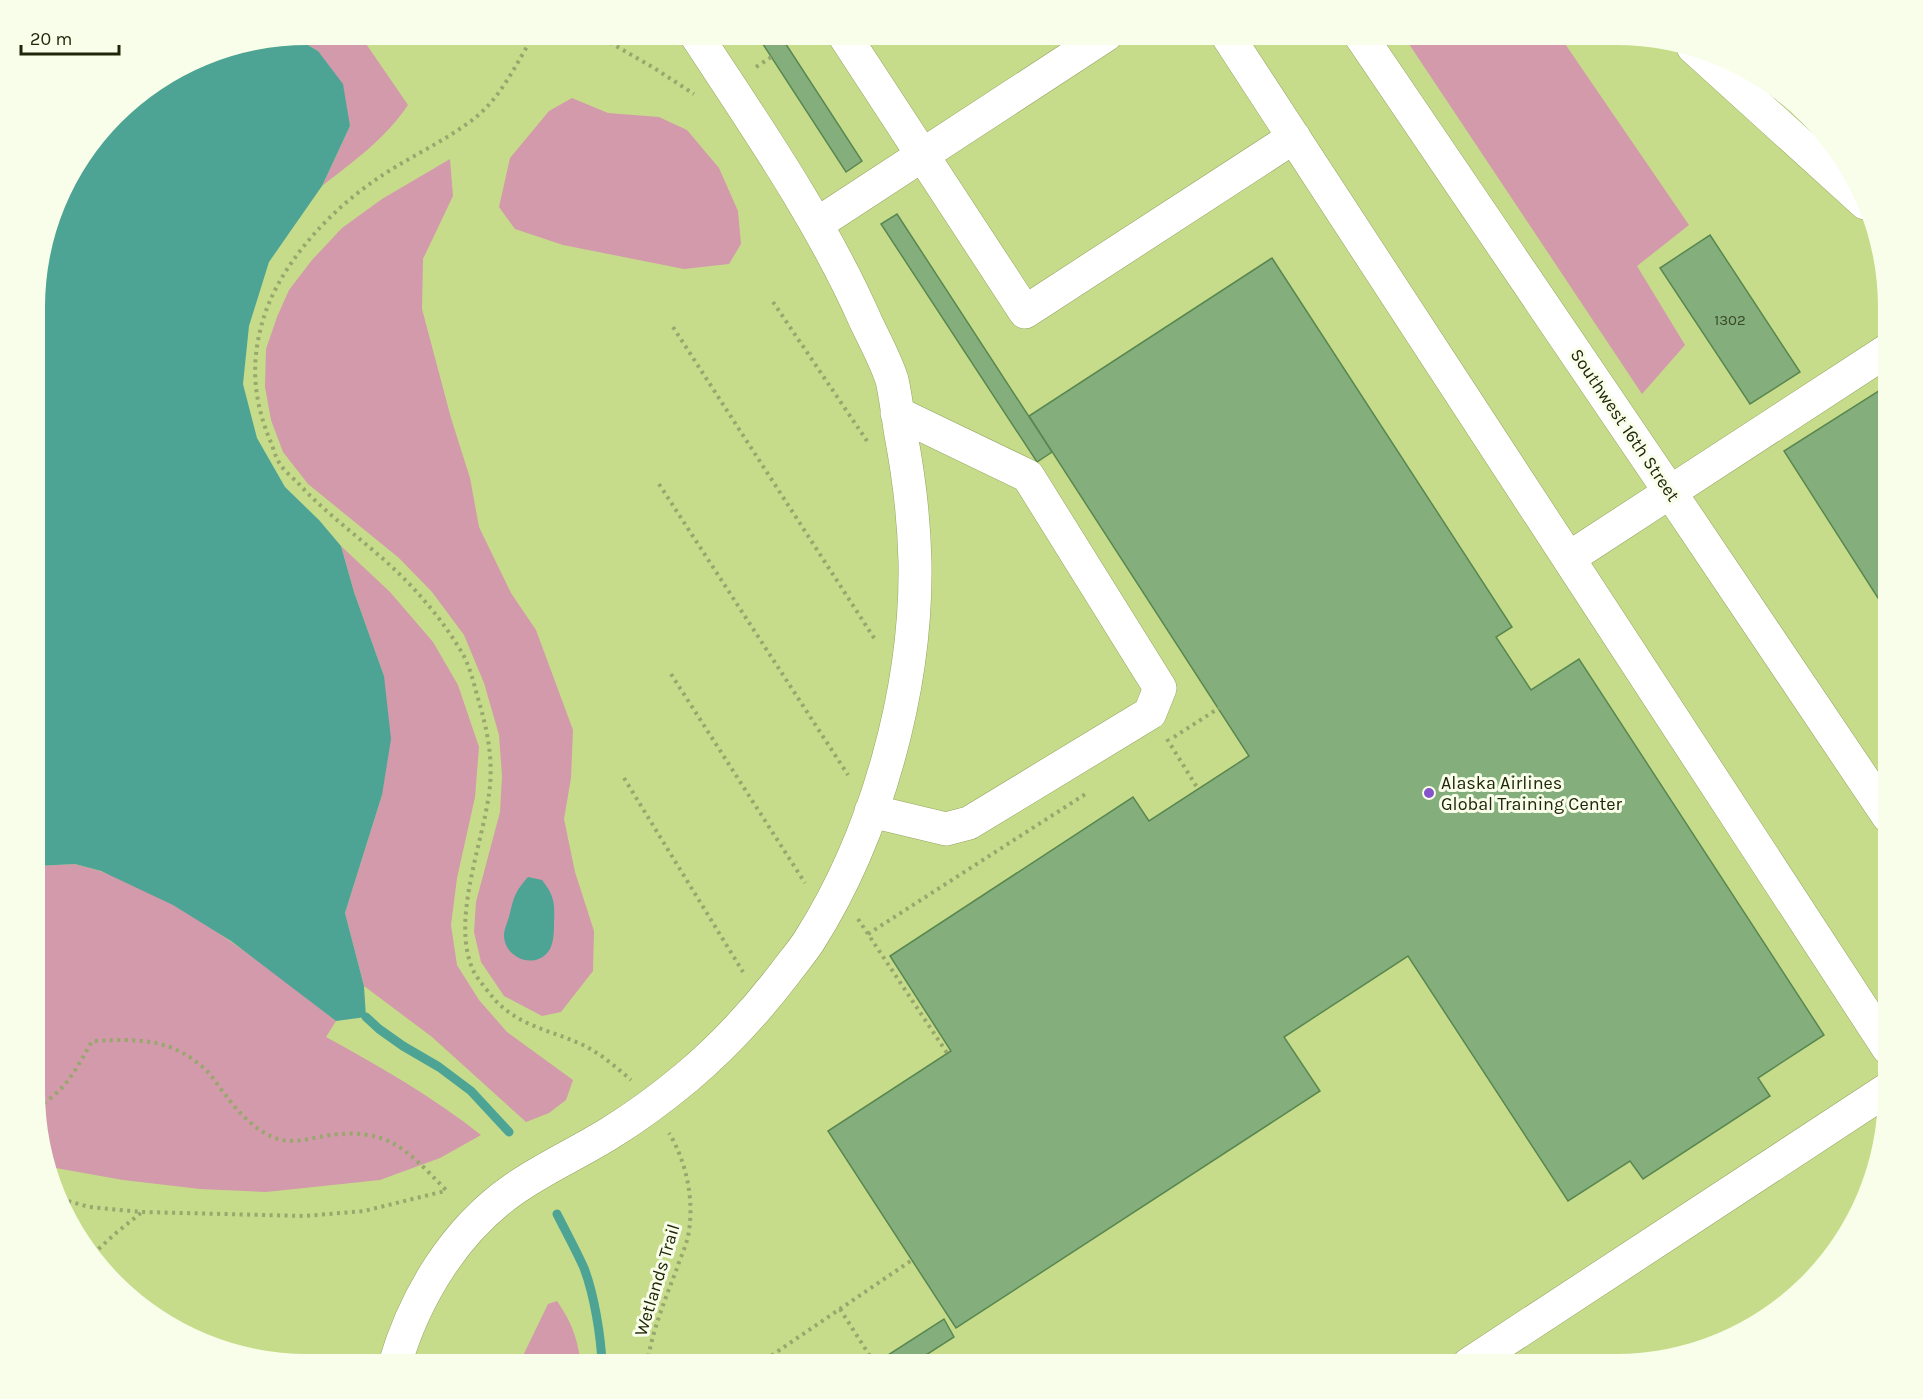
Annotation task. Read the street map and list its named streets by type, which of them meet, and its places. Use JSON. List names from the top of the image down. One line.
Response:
{"streets":{"street":["Southwest 16th Street"],"path":["Wetlands Trail"]},"places":["Alaska Airlines Global Training Center"],"house_numbers":["1302"],"scale_bar":"20 m"}
